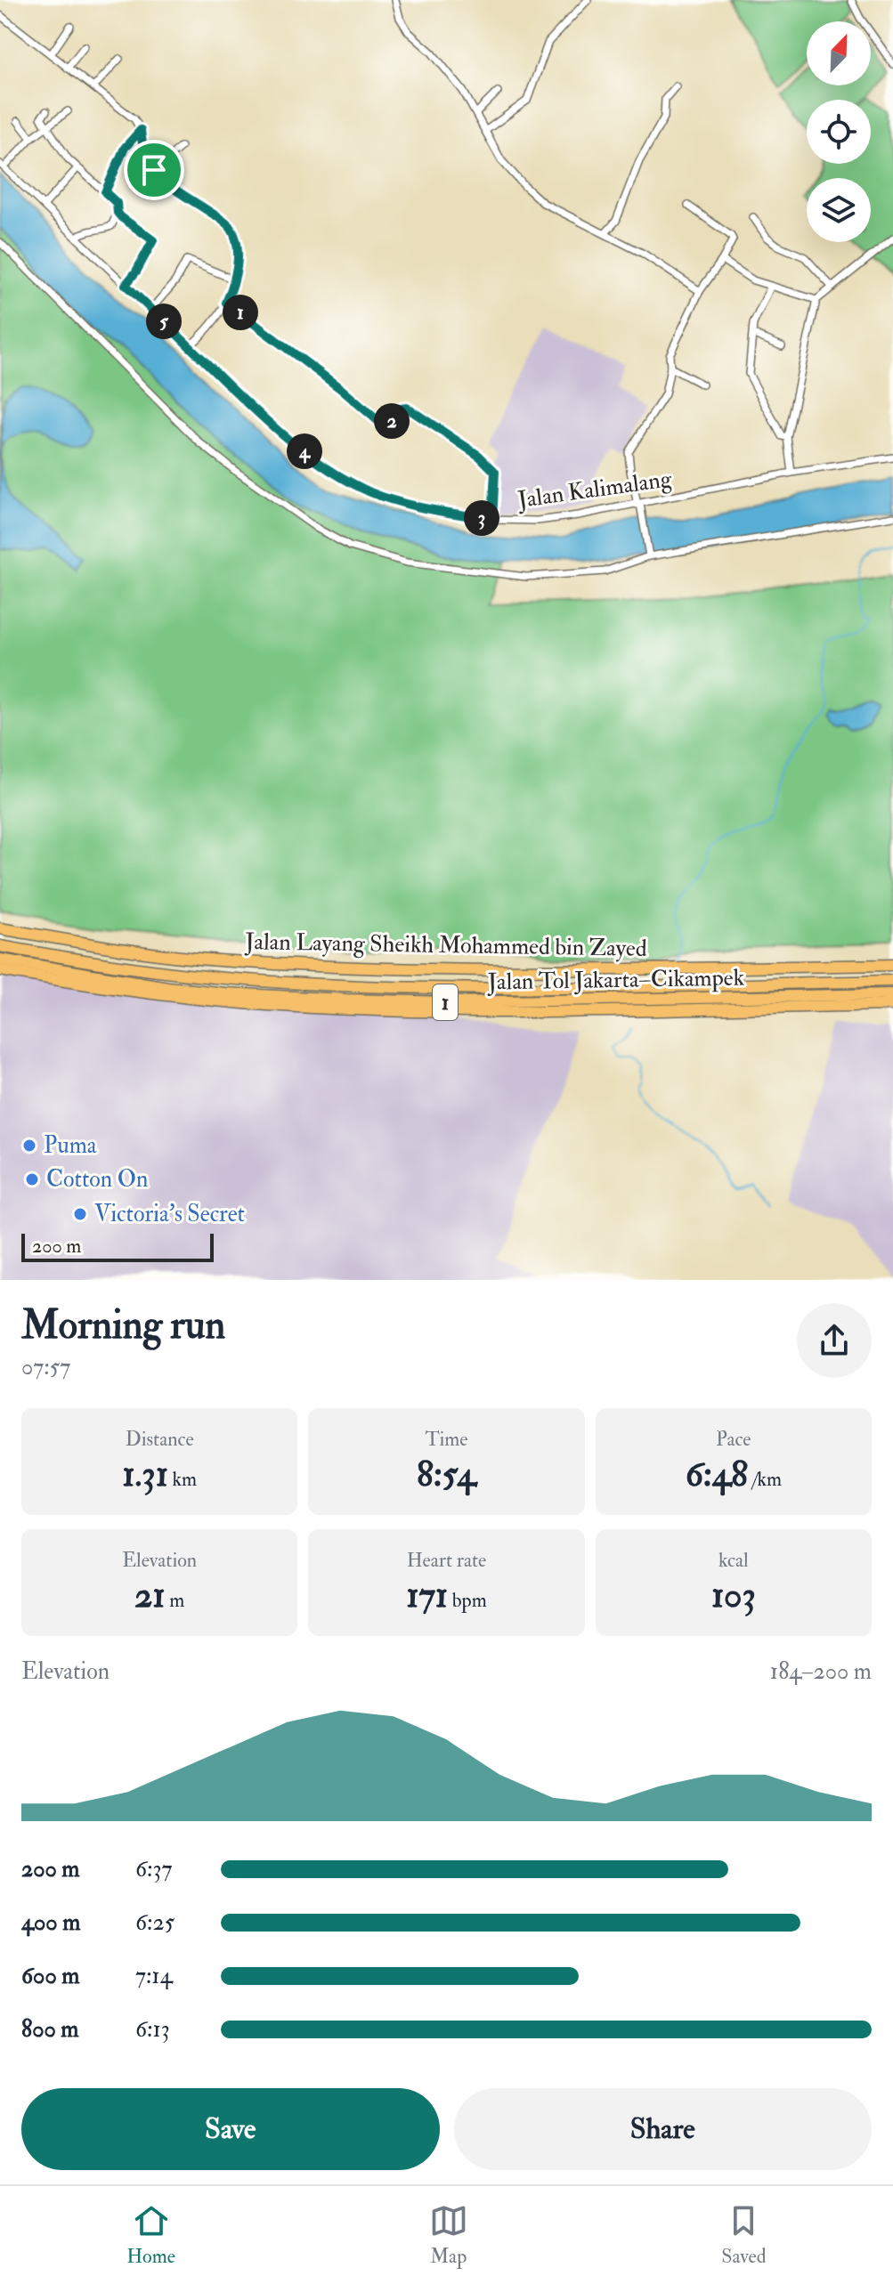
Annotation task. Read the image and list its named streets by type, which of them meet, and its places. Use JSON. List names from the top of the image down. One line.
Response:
{"streets":{"highway":["Jalan Layang Sheikh Mohammed bin Zayed","Jalan Tol Jakarta–Cikampek","1"],"street":["Jalan Kalimalang"]},"places":["Puma","Cotton On","Victoria's Secret"],"scale_bar":"200 m","north":"top right","page":{"pins":["1","5","2","4","3"],"scale":"200 m","heading":["Morning run","07:57"],"stats":[["Distance","1.31 km"],["Time","8:54"],["Pace","6:48 /km"],["Elevation","21 m"],["Heart rate","171 bpm"],["kcal","103"]],"chart":["Elevation","184–200 m"],"list":[{"name":"200 m","note":"6:37"},{"name":"400 m","note":"6:25"},{"name":"600 m","note":"7:14"},{"name":"800 m","note":"6:13"}],"buttons":["Save","Share"],"tabs":["Home","Map","Saved"]}}
